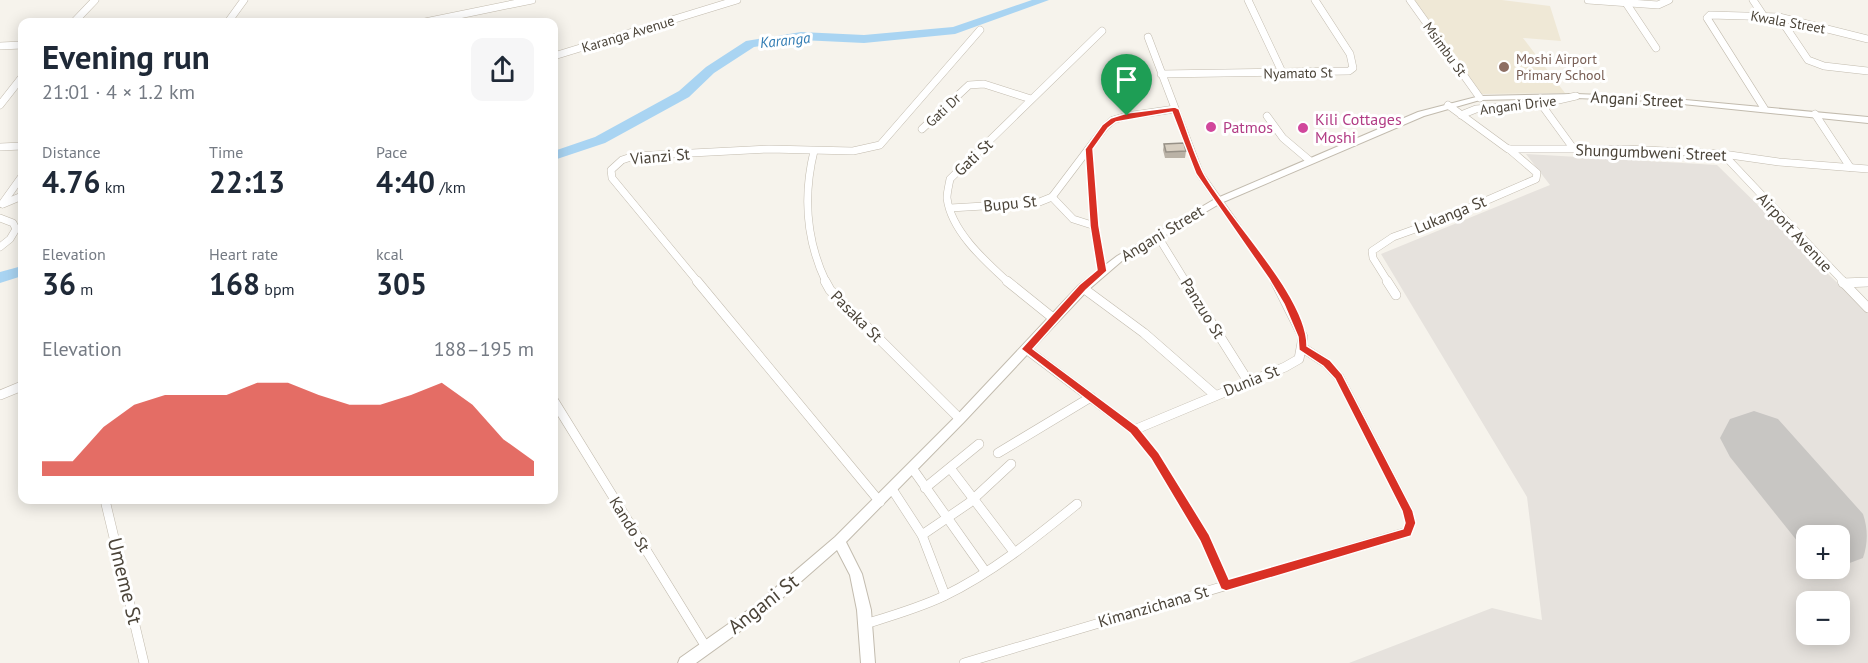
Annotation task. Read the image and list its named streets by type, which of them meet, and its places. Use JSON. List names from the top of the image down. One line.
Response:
{"streets":{"street":["Kwala Street","Karanga Avenue","Msimbu St","Nyamato St","Angani Street","Angani Drive","Gati Dr","Shungumbweni Street","Vianzi St","Gati St","Bupu St","Lukanga St","Airport Avenue","Panzuo St","Pasaka St","Dunia St","Kando St","Umeme St","Angani St","Kimanzichana St"]},"crossings":[["Kwala Street","Angani Street"],["Msimbu St","Angani Street"],["Angani Street","Angani Drive"],["Angani Street","Vianzi St"],["Angani Street","Gati St"],["Angani Street","Panzuo St"],["Angani Street","Pasaka St"],["Angani Street","Angani St"],["Gati Dr","Gati St"],["Shungumbweni Street","Lukanga St"],["Shungumbweni Street","Airport Avenue"],["Vianzi St","Pasaka St"],["Gati St","Bupu St"],["Panzuo St","Dunia St"],["Dunia St","Kimanzichana St"],["Kando St","Angani St"]],"water":["Karanga"],"places":["Moshi Airport Primary School","Patmos","Kili Cottages Moshi"],"page":{"heading":["Evening run","21:01 · 4 × 1.2 km"],"stats":[["Distance","4.76 km"],["Time","22:13"],["Pace","4:40 /km"],["Elevation","36 m"],["Heart rate","168 bpm"],["kcal","305"]],"chart":["Elevation","188–195 m"],"map_buttons":["+","−"]}}
